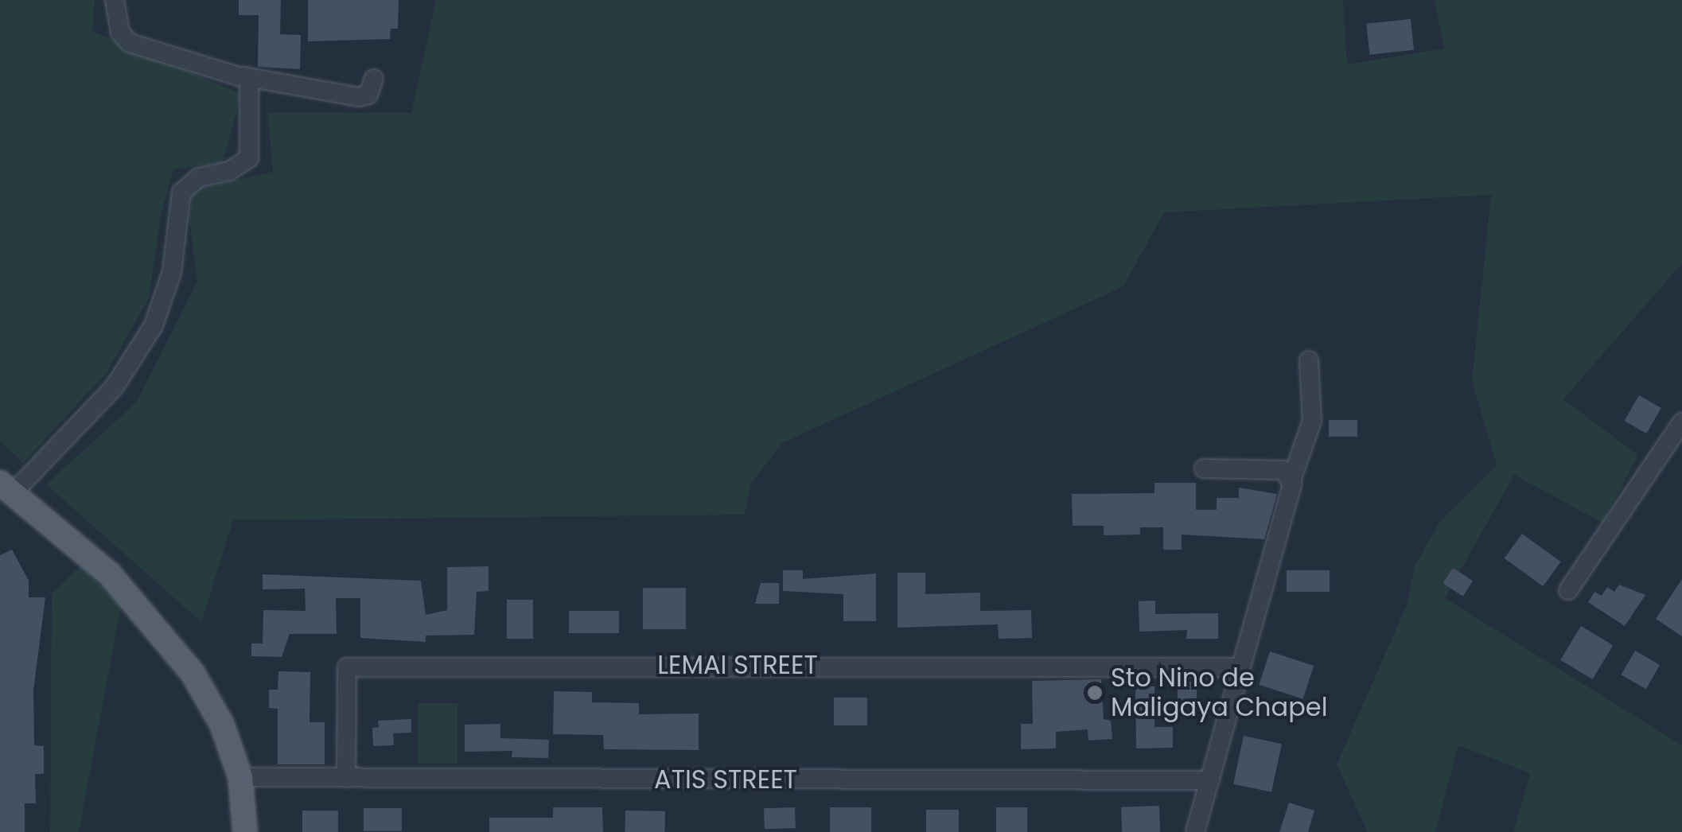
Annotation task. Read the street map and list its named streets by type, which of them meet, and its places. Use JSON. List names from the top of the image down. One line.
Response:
{"streets":{"street":["LEMAI STREET","ATIS STREET"]},"crossings":[["LEMAI STREET","ATIS STREET"]],"places":["Sto Nino de Maligaya Chapel"]}
